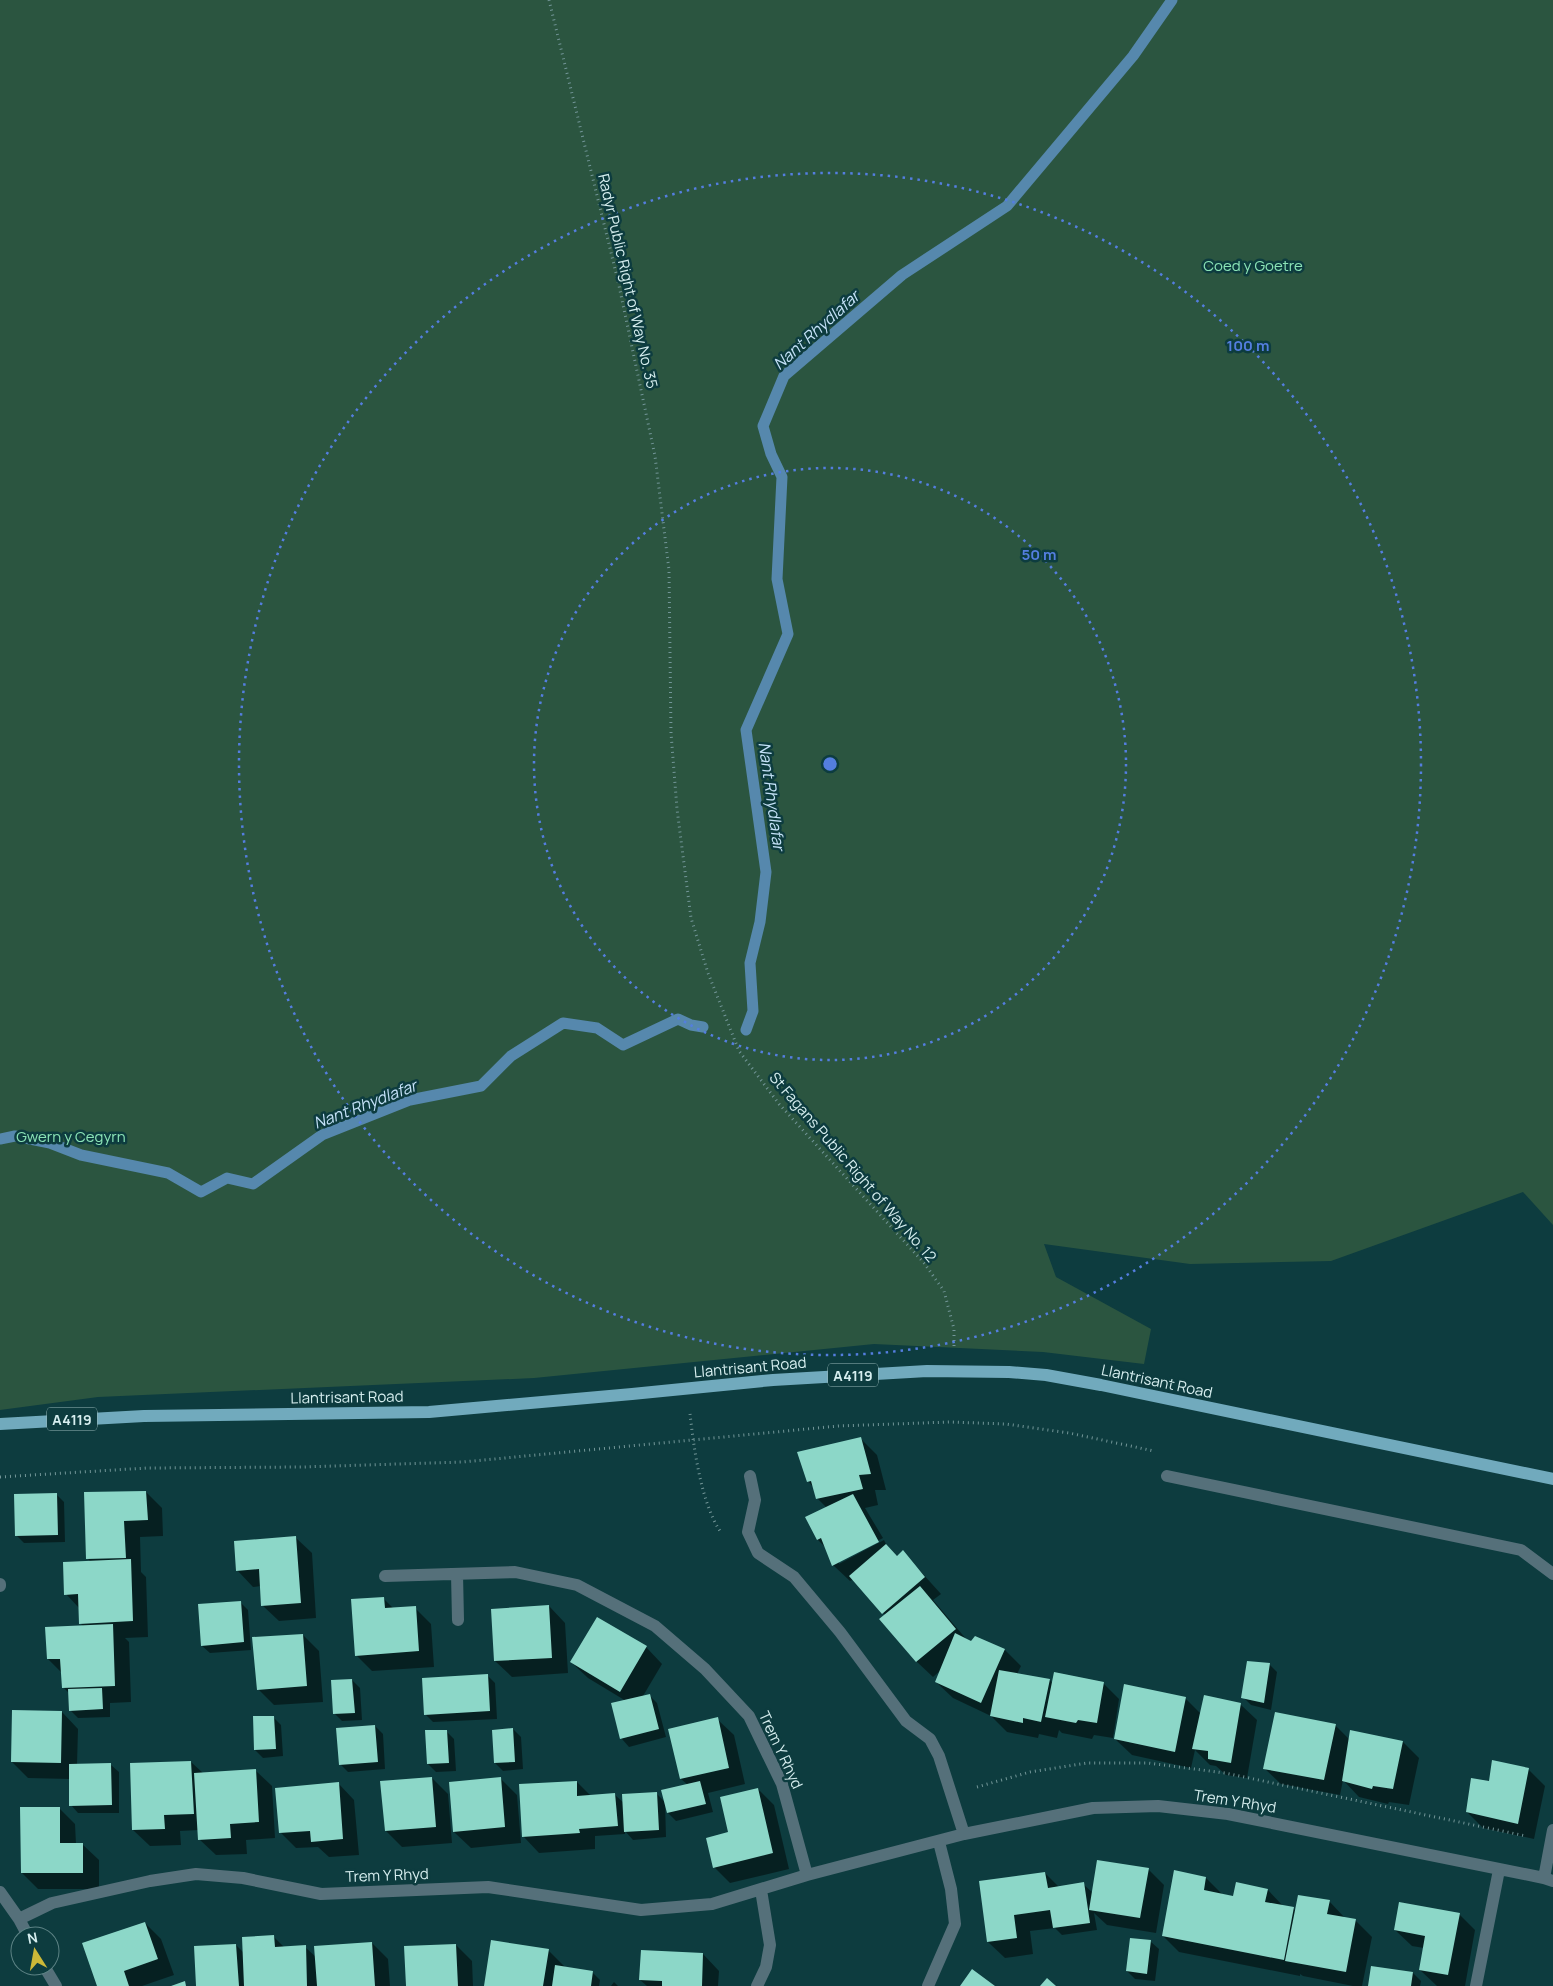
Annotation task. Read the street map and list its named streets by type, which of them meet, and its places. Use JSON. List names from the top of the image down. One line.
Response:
{"streets":{"main road":["Llantrisant Road","A4119"],"street":["Trem Y Rhyd"],"path":["Radyr Public Right of Way No. 35","St Fagans Public Right of Way No. 12"]},"crossings":[["Radyr Public Right of Way No. 35","St Fagans Public Right of Way No. 12"],["St Fagans Public Right of Way No. 12","Llantrisant Road"]],"water":["Nant Rhydlafar"],"parks":["Coed y Goetre","Gwern y Cegyrn"],"north":"top","rings":["100 m","50 m"]}
